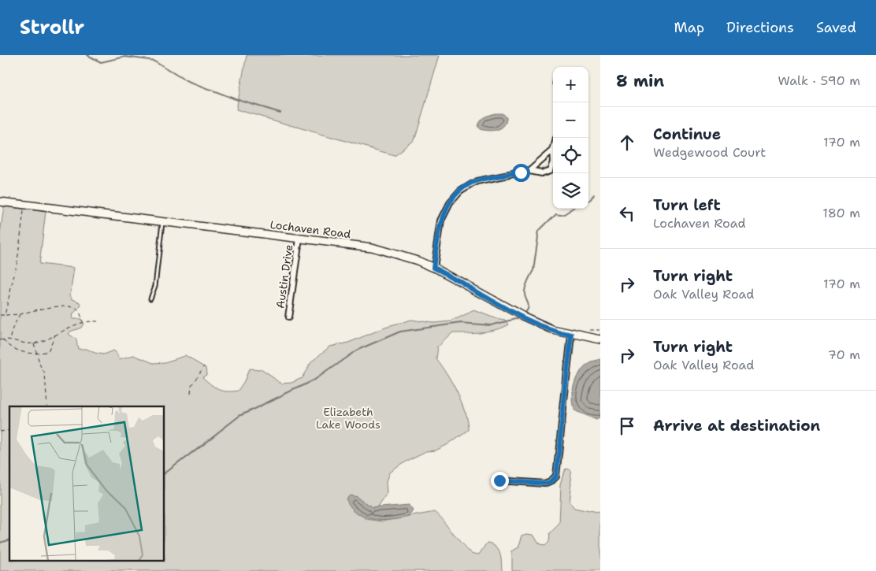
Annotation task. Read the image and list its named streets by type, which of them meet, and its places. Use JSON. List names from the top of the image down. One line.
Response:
{"streets":{"street":["Lochaven Road","Austin Drive"]},"crossings":[["Lochaven Road","Austin Drive"]],"parks":["Elizabeth Lake Woods"],"page":{"header":"Strollr","nav":["Map","Directions","Saved"],"heading":["8 min","Walk · 590 m"],"map_buttons":["+","−"],"list":[["Continue","Wedgewood Court","170 m"],["Turn left","Lochaven Road","180 m"],["Turn right","Oak Valley Road","170 m"],["Turn right","Oak Valley Road","70 m"],"Arrive at destination"]}}
